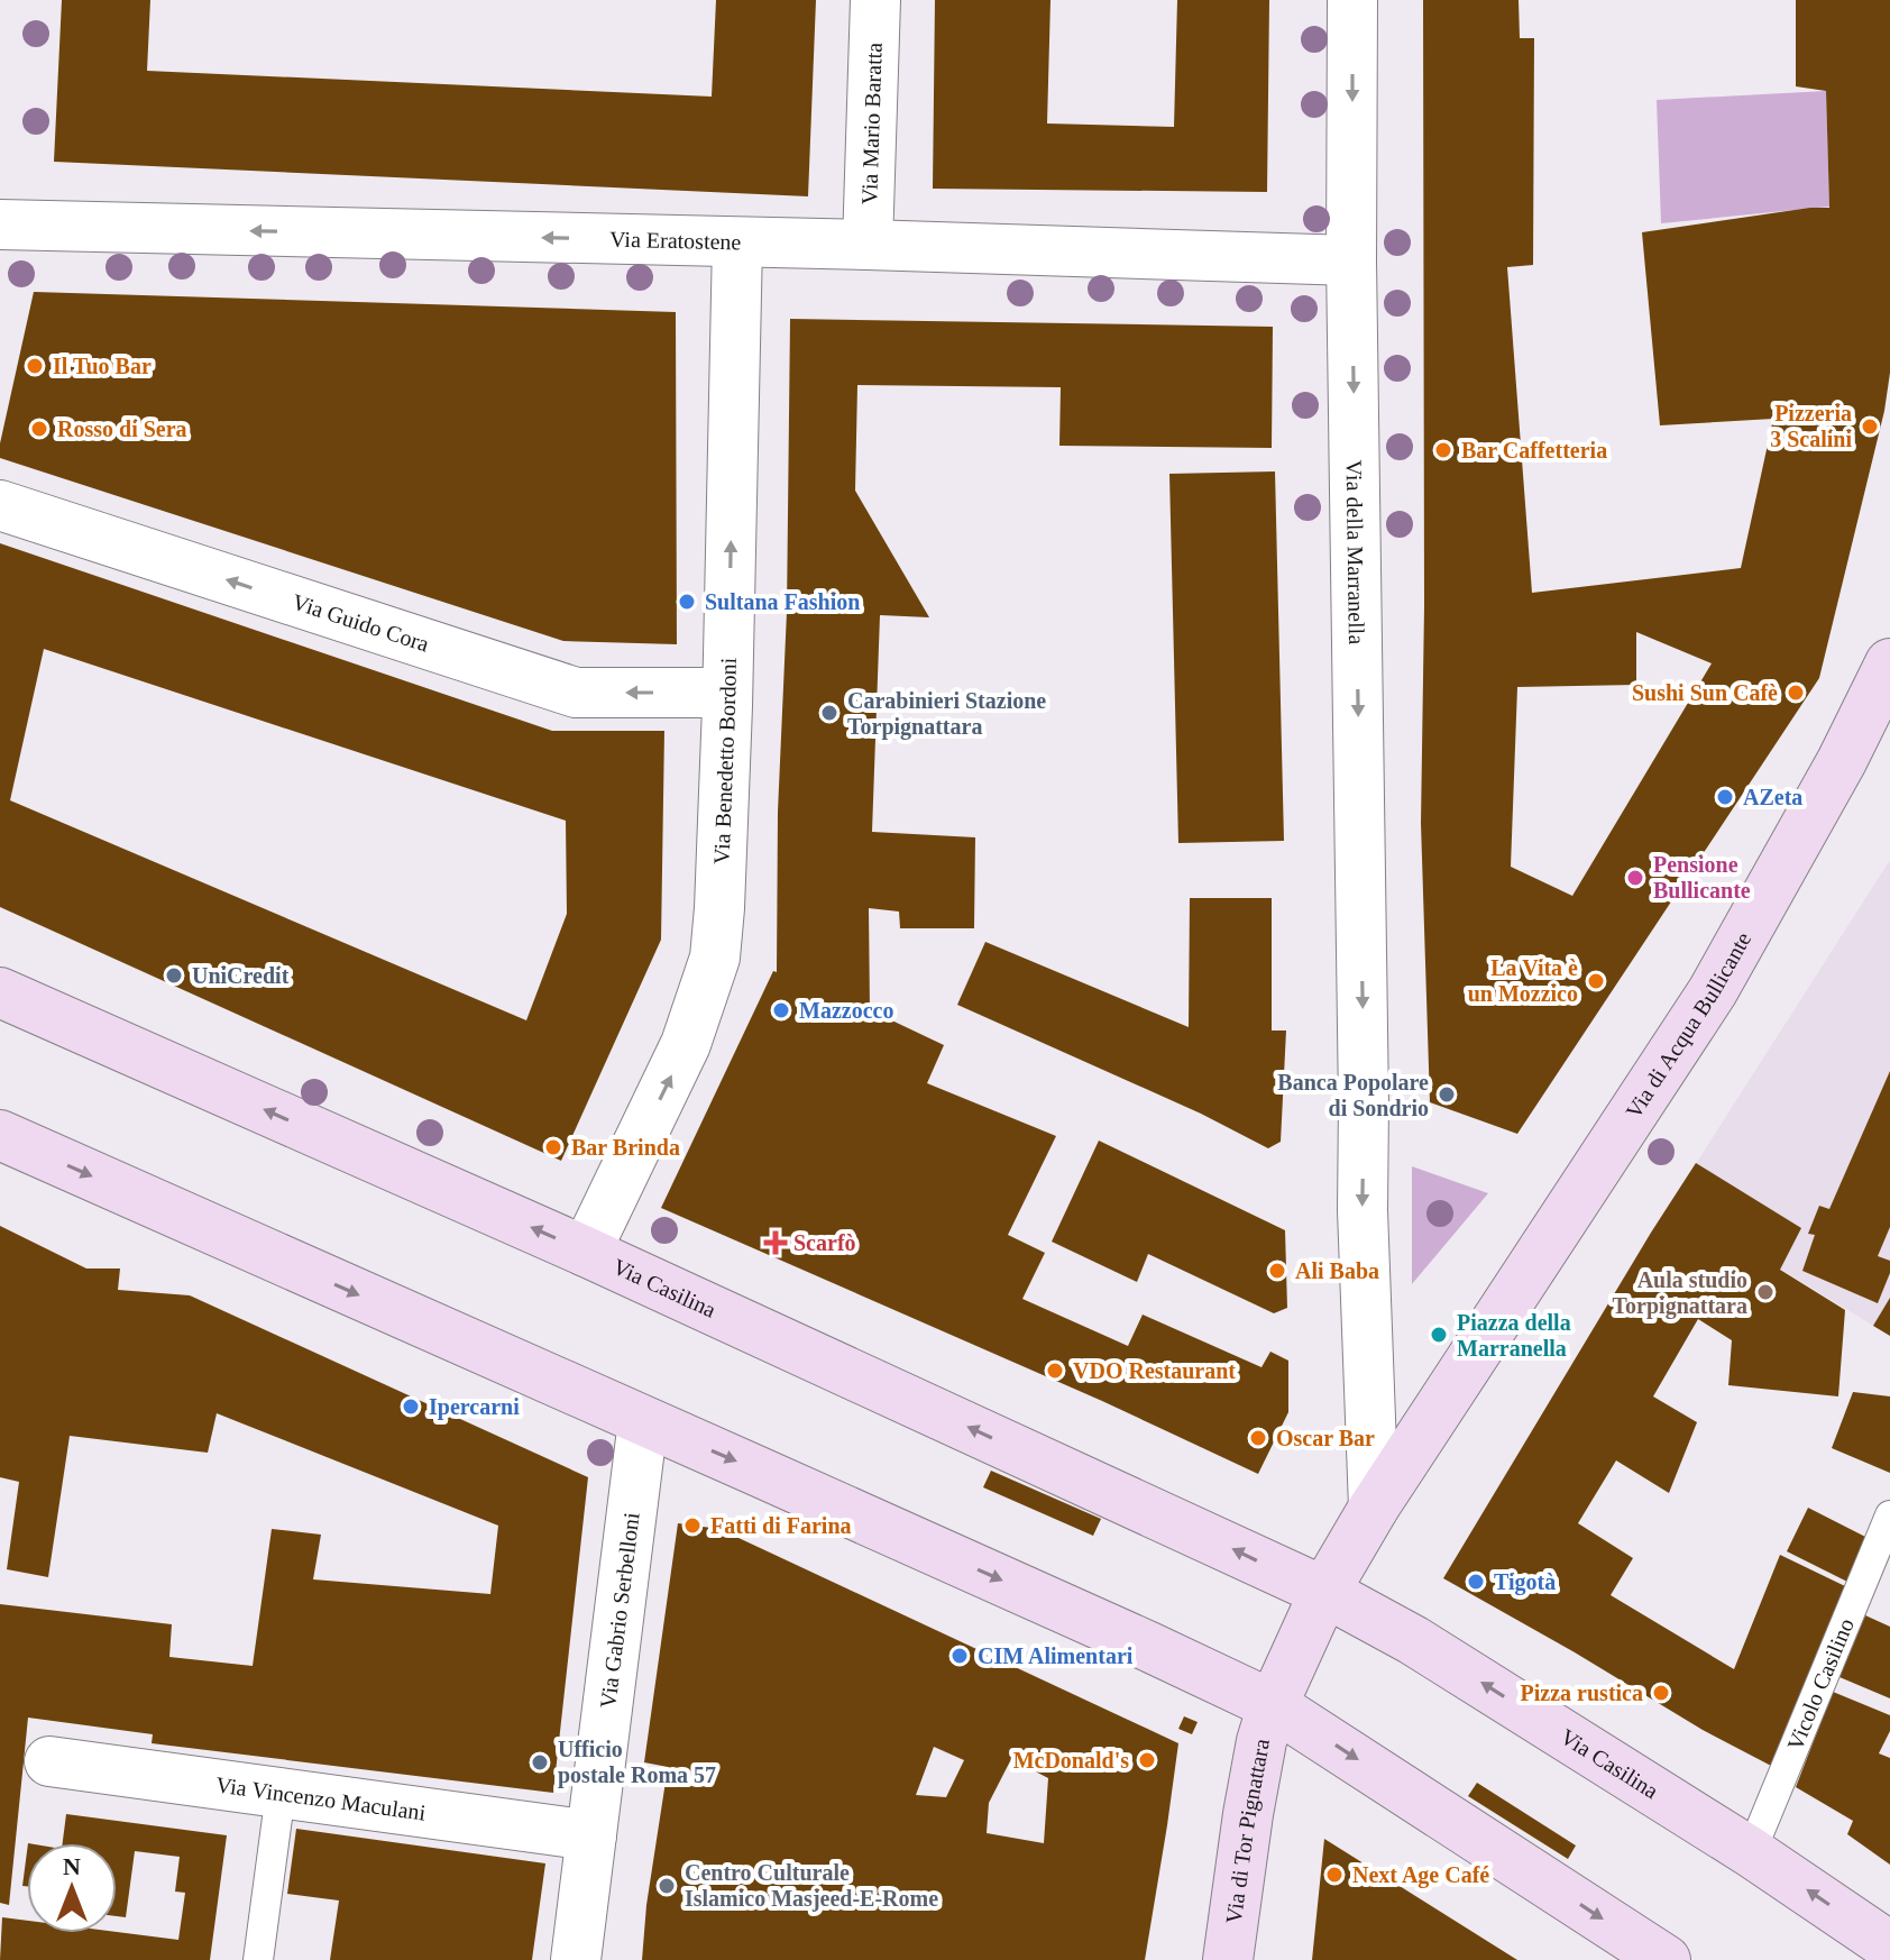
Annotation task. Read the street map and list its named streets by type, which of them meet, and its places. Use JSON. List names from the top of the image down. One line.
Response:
{"streets":{"main road":["Via di Acqua Bullicante","Via Casilina","Via di Tor Pignattara"],"street":["Via Mario Baratta","Via Eratostene","Via della Marranella","Via Guido Cora","Via Benedetto Bordoni","Via Gabrio Serbelloni","Via Vincenzo Maculani"],"lane":["Vicolo Casilino"]},"crossings":[["Via Mario Baratta","Via Eratostene"],["Via Eratostene","Via della Marranella"],["Via Eratostene","Via Benedetto Bordoni"],["Via della Marranella","Via di Acqua Bullicante"],["Via Guido Cora","Via Benedetto Bordoni"],["Via Benedetto Bordoni","Via Casilina"],["Via Casilina","Vicolo Casilino"],["Via Gabrio Serbelloni","Via Vincenzo Maculani"]],"one_way":["Via Eratostene","Via della Marranella","Via Guido Cora","Via Benedetto Bordoni"],"places":{"other":["Il Tuo Bar","Pizzeria 3 Scalini","Rosso di Sera","Bar Caffetteria","Sultana Fashion","Sushi Sun Cafè","Carabinieri Stazione Torpignattara","AZeta","Pensione Bullicante","UniCredit","La Vita è un Mozzico","Mazzocco","Banca Popolare di Sondrio","Bar Brinda","Ali Baba","Aula studio Torpignattara","Piazza della Marranella","VDO Restaurant","Ipercarni","Oscar Bar","Fatti di Farina","Tigotà","CIM Alimentari","Pizza rustica","McDonald's","Ufficio postale Roma 57","Next Age Café","Centro Culturale Islamico Masjeed-E-Rome"],"health":["Scarfò"]},"north":"top"}
